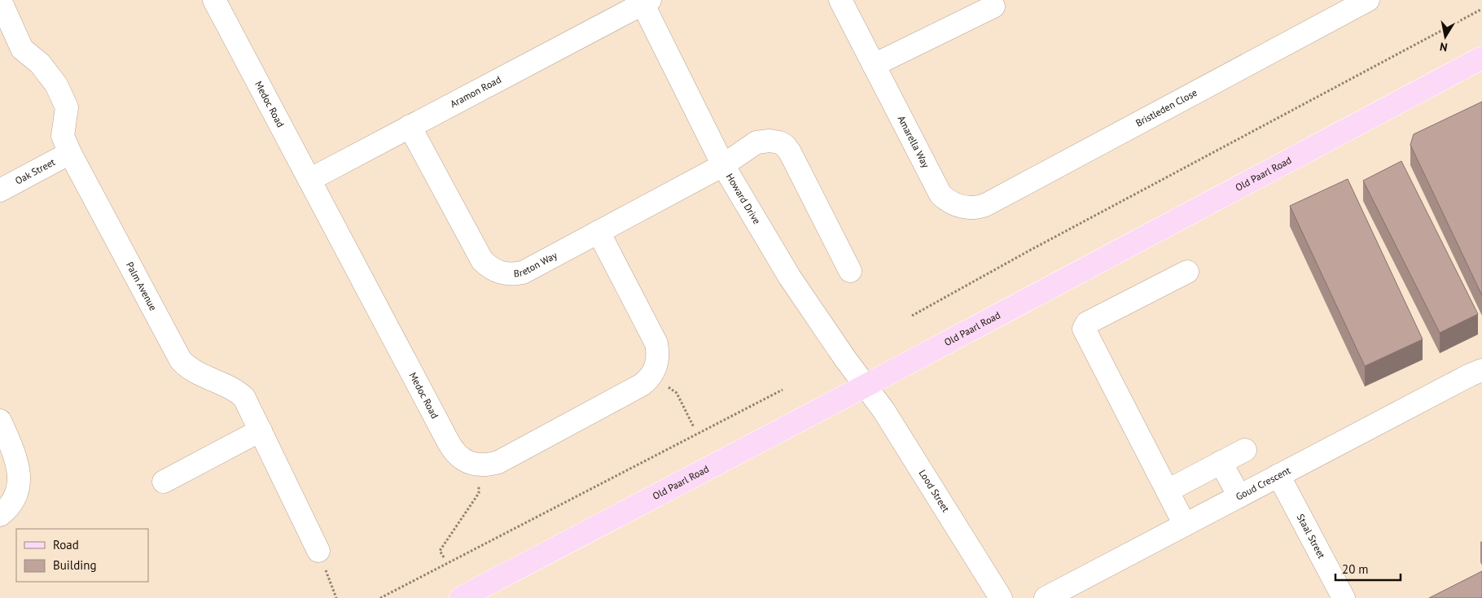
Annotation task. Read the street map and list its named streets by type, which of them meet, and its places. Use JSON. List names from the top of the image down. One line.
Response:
{"streets":{"main road":["Old Paarl Road"],"street":["Aramon Road","Medoc Road","Bristleden Close","Amarella Way","Oak Street","Howard Drive","Breton Way","Palm Avenue","Goud Crescent","Lood Street","Staal Street"]},"crossings":[["Aramon Road","Medoc Road"],["Aramon Road","Howard Drive"],["Aramon Road","Breton Way"],["Bristleden Close","Amarella Way"],["Oak Street","Palm Avenue"],["Old Paarl Road","Howard Drive"],["Old Paarl Road","Lood Street"],["Howard Drive","Breton Way"],["Howard Drive","Lood Street"],["Goud Crescent","Staal Street"]],"legend":["Road","Building"],"scale_bar":"20 m","north":"bottom"}
